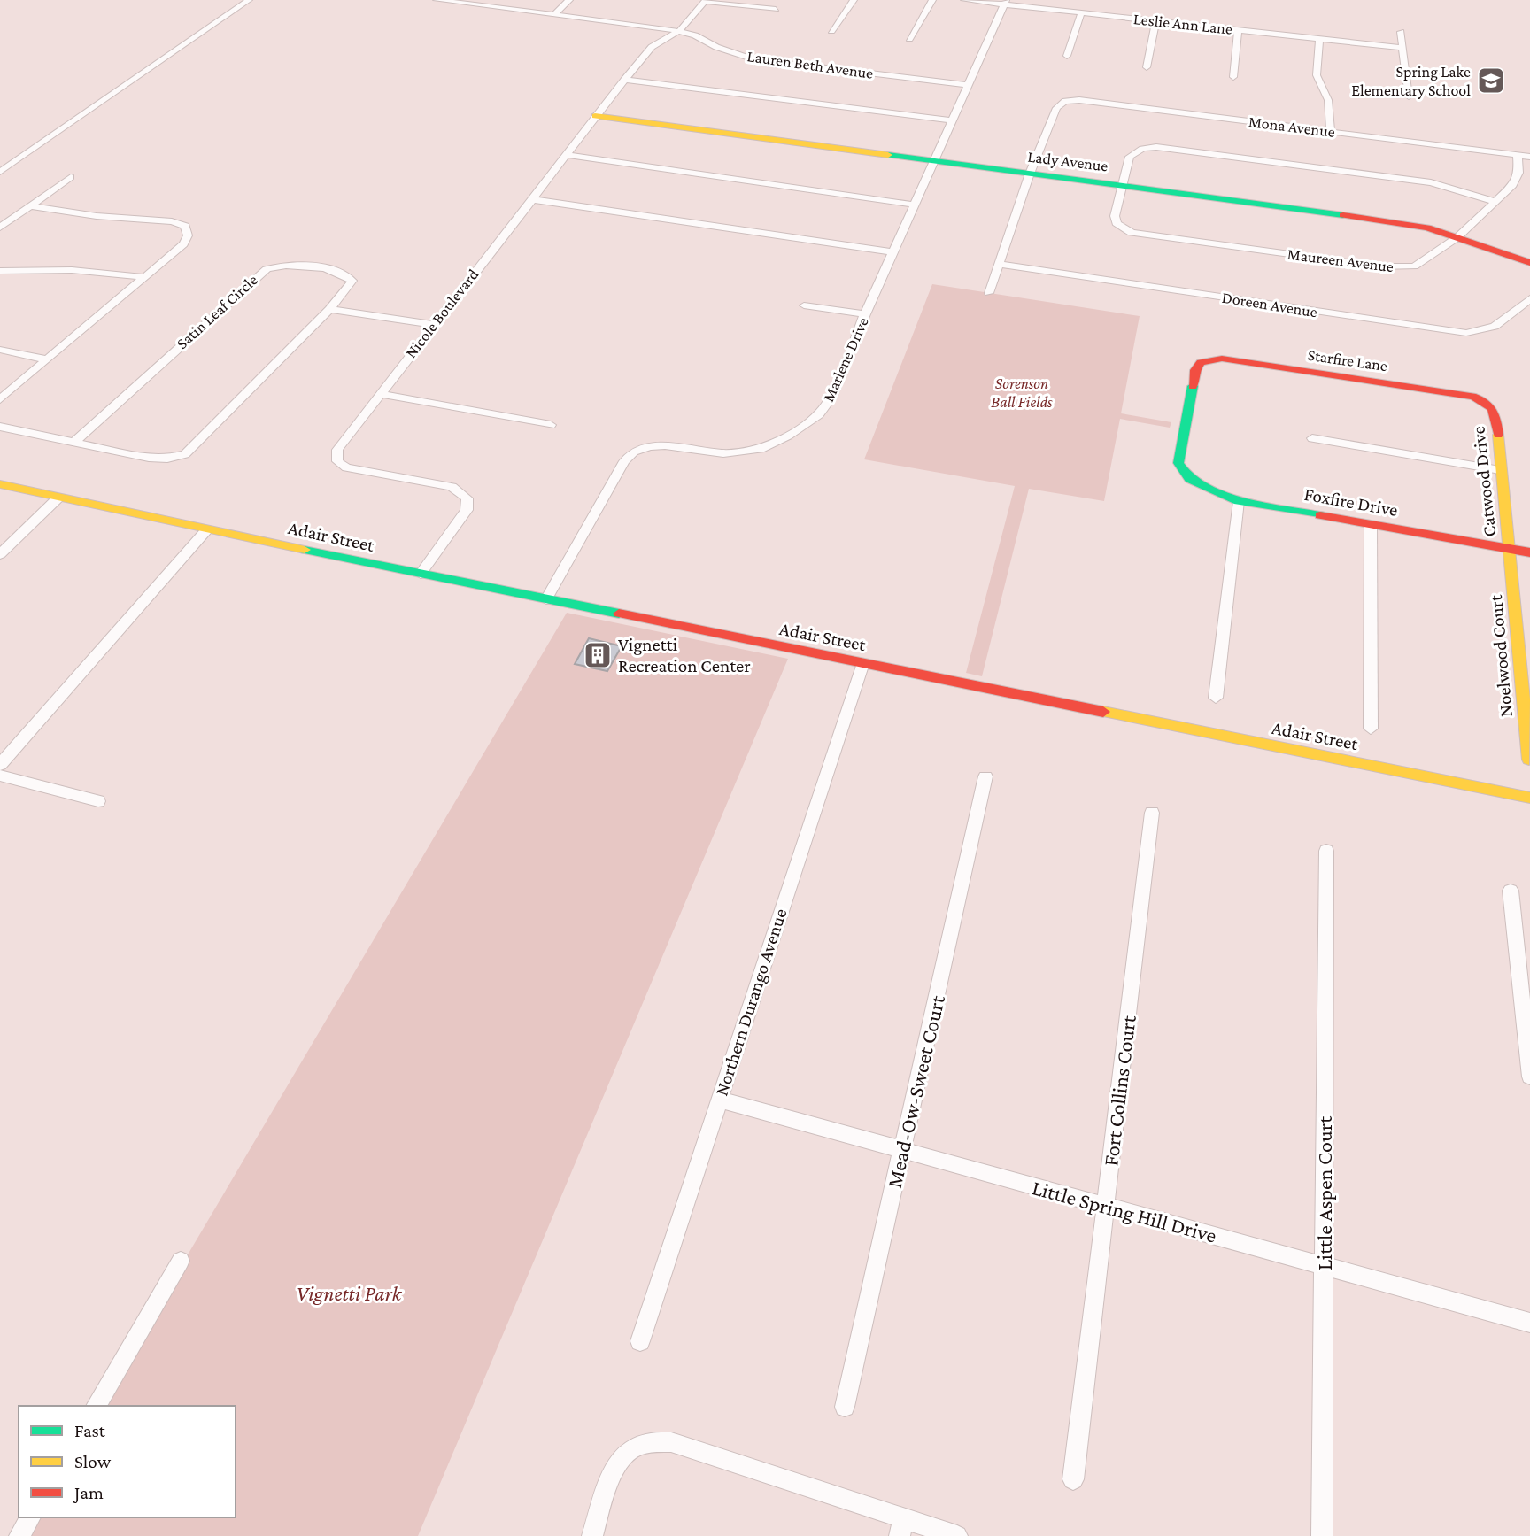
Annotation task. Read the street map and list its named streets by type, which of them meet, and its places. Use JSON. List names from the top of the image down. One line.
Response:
{"streets":{"street":["Leslie Ann Lane","Lauren Beth Avenue","Mona Avenue","Lady Avenue","Maureen Avenue","Doreen Avenue","Satin Leaf Circle","Nicole Boulevard","Marlene Drive","Starfire Lane","Catwood Drive","Foxfire Drive","Adair Street","Noelwood Court","Northern Durango Avenue","Fort Collins Court","Mead-Ow-Sweet Court","Little Aspen Court","Little Spring Hill Drive"]},"crossings":[["Leslie Ann Lane","Marlene Drive"],["Lauren Beth Avenue","Nicole Boulevard"],["Lauren Beth Avenue","Marlene Drive"],["Mona Avenue","Lady Avenue"],["Mona Avenue","Maureen Avenue"],["Lady Avenue","Maureen Avenue"],["Lady Avenue","Nicole Boulevard"],["Lady Avenue","Marlene Drive"],["Nicole Boulevard","Adair Street"],["Marlene Drive","Adair Street"],["Starfire Lane","Catwood Drive"],["Starfire Lane","Foxfire Drive"],["Catwood Drive","Foxfire Drive"],["Catwood Drive","Noelwood Court"],["Foxfire Drive","Noelwood Court"],["Adair Street","Northern Durango Avenue"],["Northern Durango Avenue","Little Spring Hill Drive"],["Fort Collins Court","Little Spring Hill Drive"],["Mead-Ow-Sweet Court","Little Spring Hill Drive"],["Little Aspen Court","Little Spring Hill Drive"]],"parks":["Sorenson Ball Fields","Vignetti Park"],"places":{"school or university":["Spring Lake Elementary School"],"building":["Vignetti Recreation Center"]},"legend":["Fast","Slow","Jam"]}
